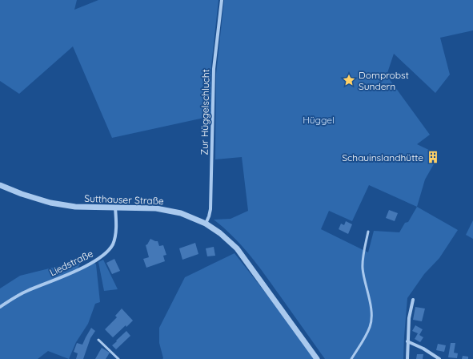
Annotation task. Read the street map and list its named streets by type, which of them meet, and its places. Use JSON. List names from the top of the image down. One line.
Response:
{"streets":{"street":["Zur Hüggelschlucht","Sutthauser Straße","Liedstraße"]},"crossings":[["Zur Hüggelschlucht","Sutthauser Straße"],["Sutthauser Straße","Liedstraße"]],"parks":["Hüggel"],"places":{"place":["Domprobst Sundern"],"building":["Schauinslandhütte"]}}
